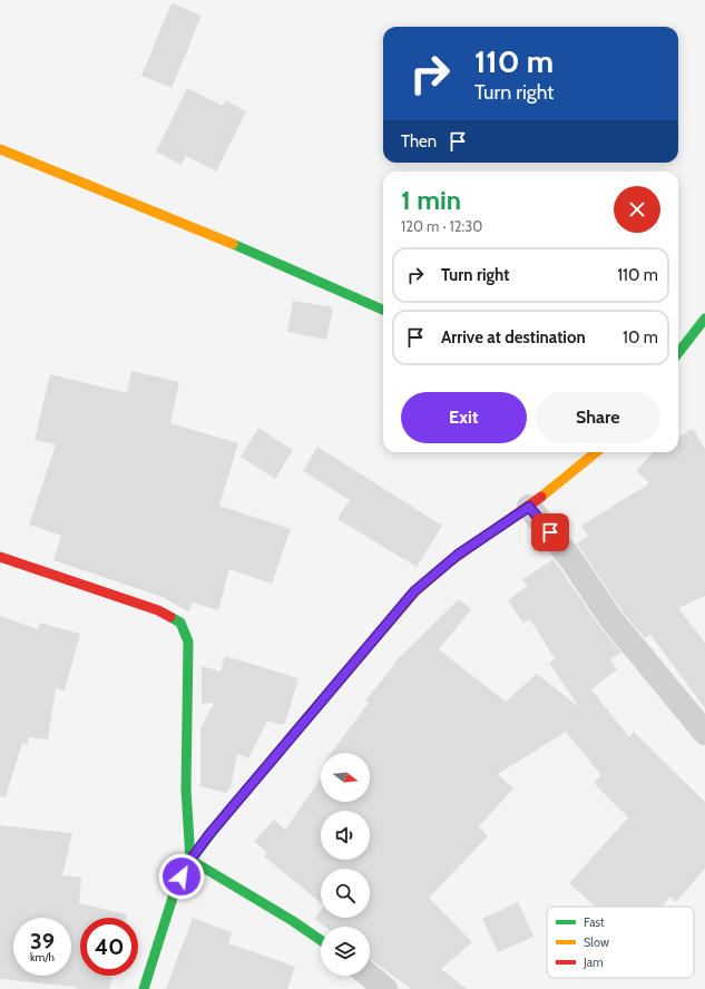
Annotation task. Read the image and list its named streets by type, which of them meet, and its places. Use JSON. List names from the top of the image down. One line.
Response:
{"legend":["Fast","Slow","Jam"],"north":"right","page":{"turn":["110 m","Turn right"],"then":"Then","heading":["1 min","120 m · 12:30"],"list":[{"name":"Turn right","value":"110 m"},{"name":"Arrive at destination","value":"10 m"}],"buttons":["Exit","Share"],"speed":"39 km/h","limit":"40"}}
